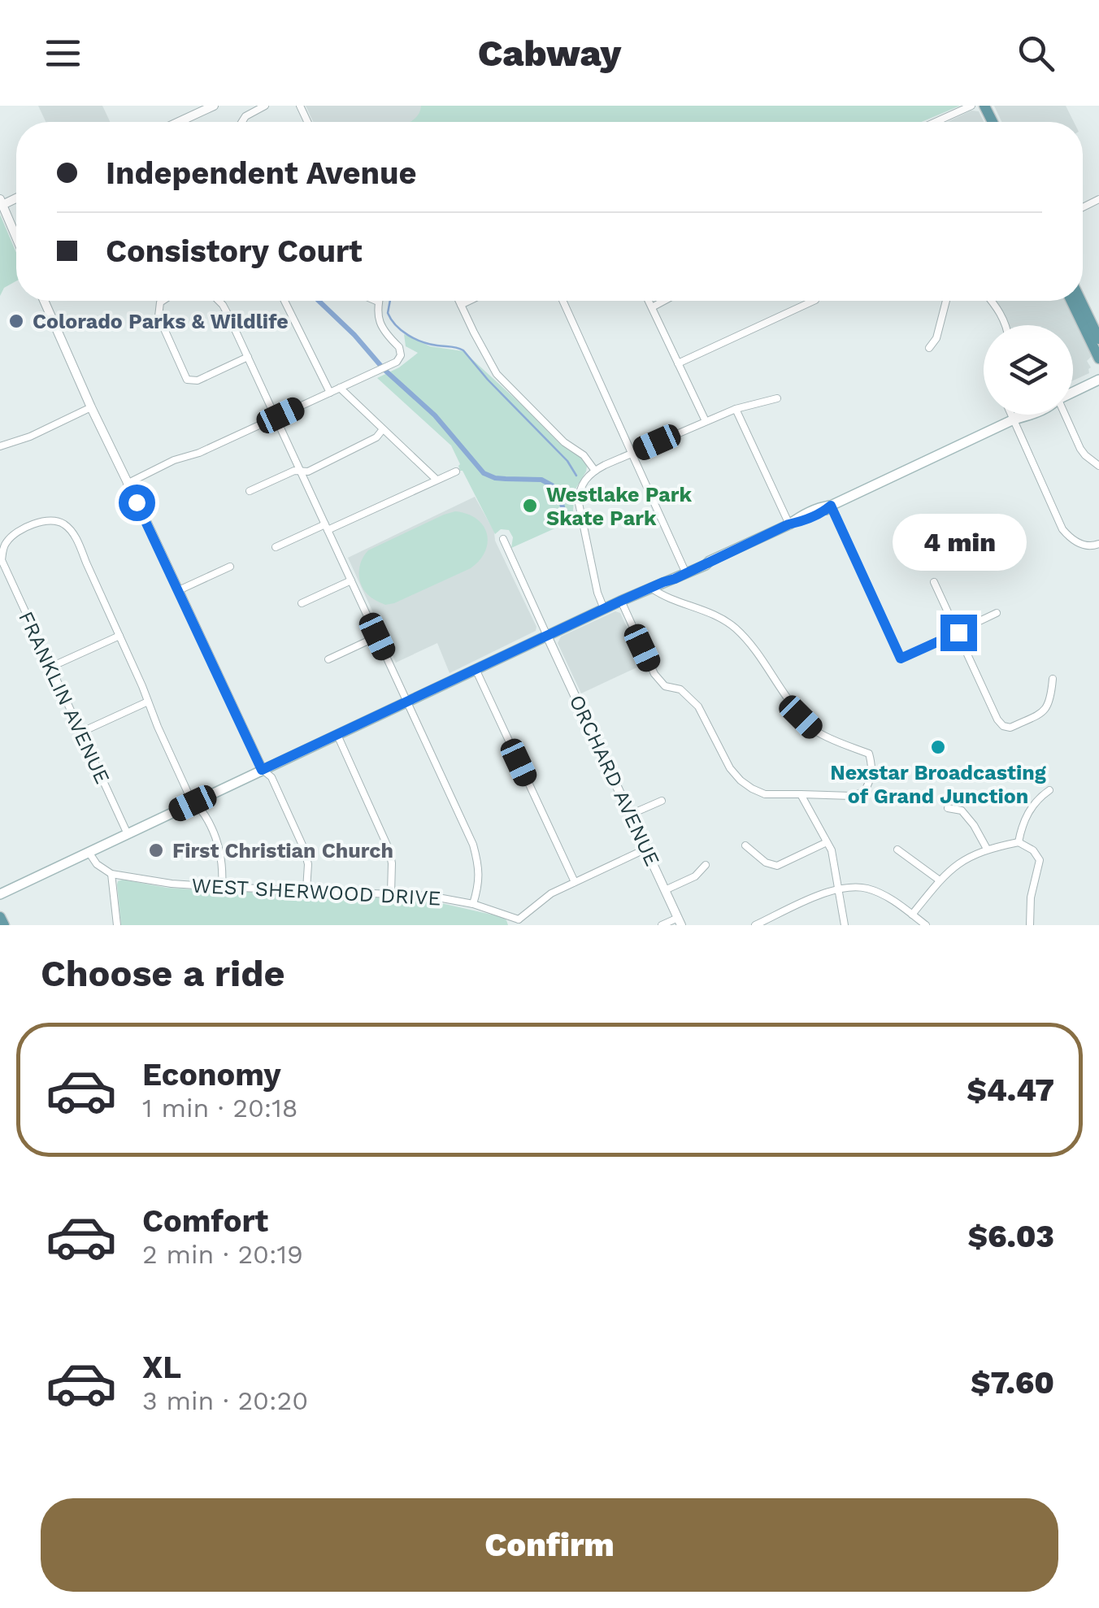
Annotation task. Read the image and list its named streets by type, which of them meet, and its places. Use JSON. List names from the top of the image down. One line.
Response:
{"streets":{"street":["FRANKLIN AVENUE","ORCHARD AVENUE","WEST SHERWOOD DRIVE"]},"places":["Colorado Parks & Wildlife","Westlake Park Skate Park","Nexstar Broadcasting of Grand Junction","First Christian Church"],"page":{"header":"Cabway","banner":["Independent Avenue","Consistory Court"],"bubble":"4 min","heading":"Choose a ride","list":[{"name":"Economy","note":"1 min · 20:18","value":"$4.47"},{"name":"Comfort","note":"2 min · 20:19","value":"$6.03"},{"name":"XL","note":"3 min · 20:20","value":"$7.60"}],"buttons":"Confirm"}}
